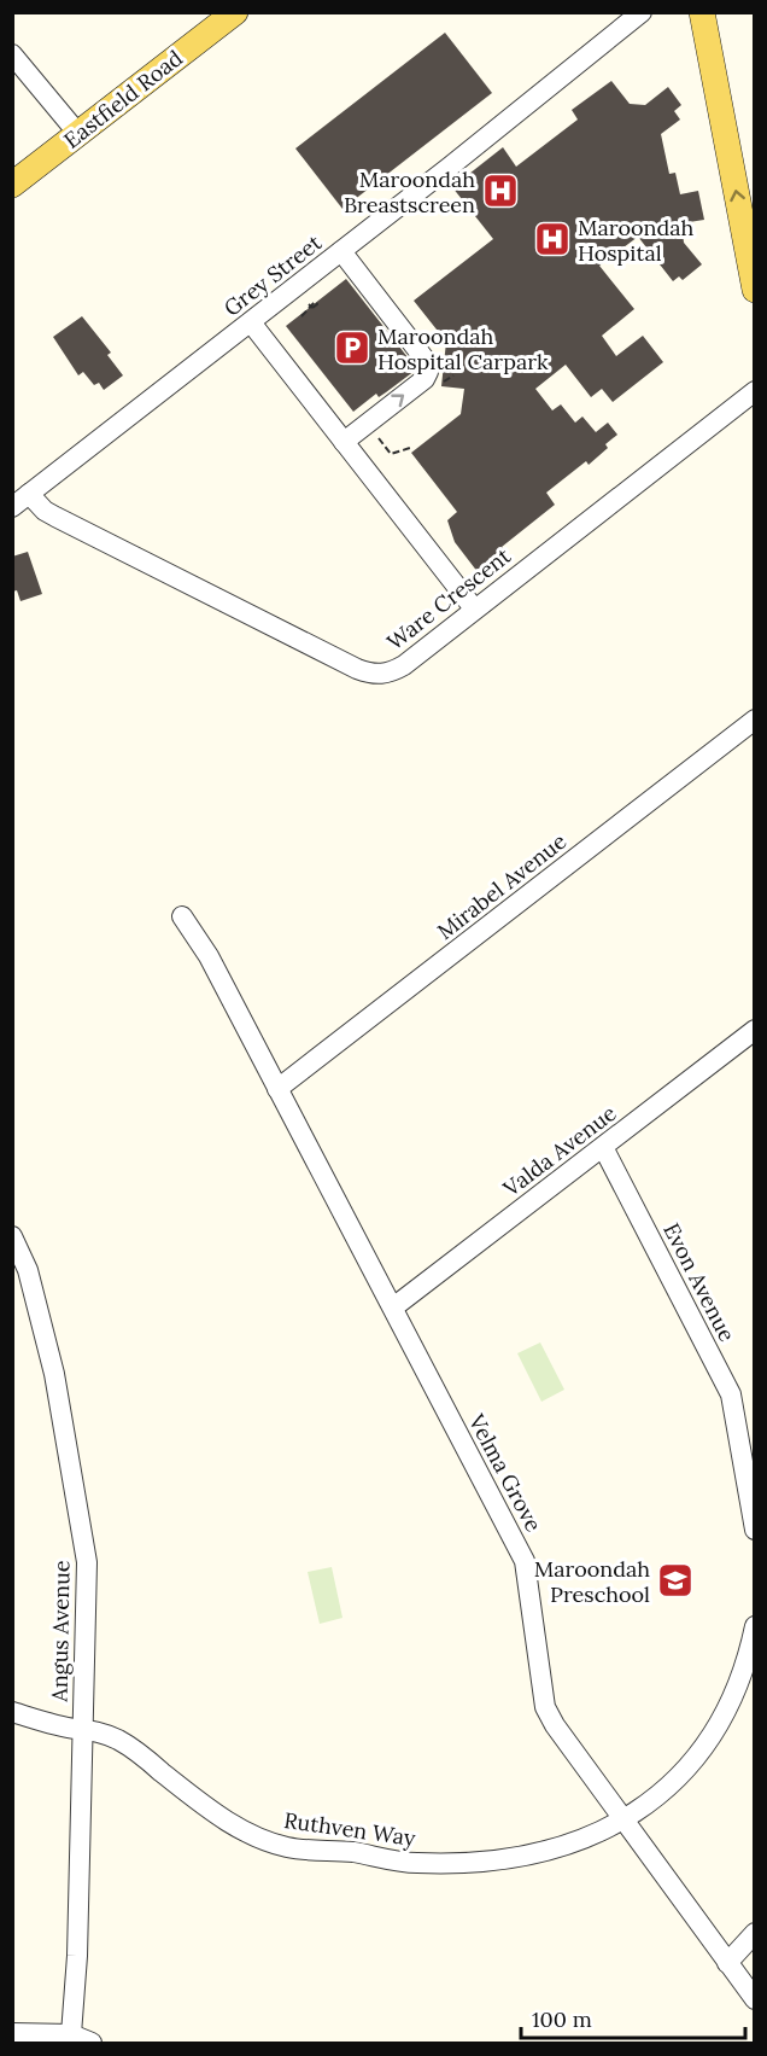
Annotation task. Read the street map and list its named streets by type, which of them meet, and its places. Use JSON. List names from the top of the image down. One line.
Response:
{"streets":{"main road":["Eastfield Road"],"street":["Grey Street","Ware Crescent","Mirabel Avenue","Valda Avenue","Evon Avenue","Velma Grove","Angus Avenue","Ruthven Way"]},"crossings":[["Grey Street","Ware Crescent"],["Mirabel Avenue","Velma Grove"],["Valda Avenue","Evon Avenue"],["Valda Avenue","Velma Grove"],["Velma Grove","Ruthven Way"],["Angus Avenue","Ruthven Way"]],"places":{"hospital":["Maroondah Breastscreen","Maroondah Hospital"],"parking":["Maroondah Hospital Carpark"],"school or university":["Maroondah Preschool"]},"scale_bar":"100 m"}
